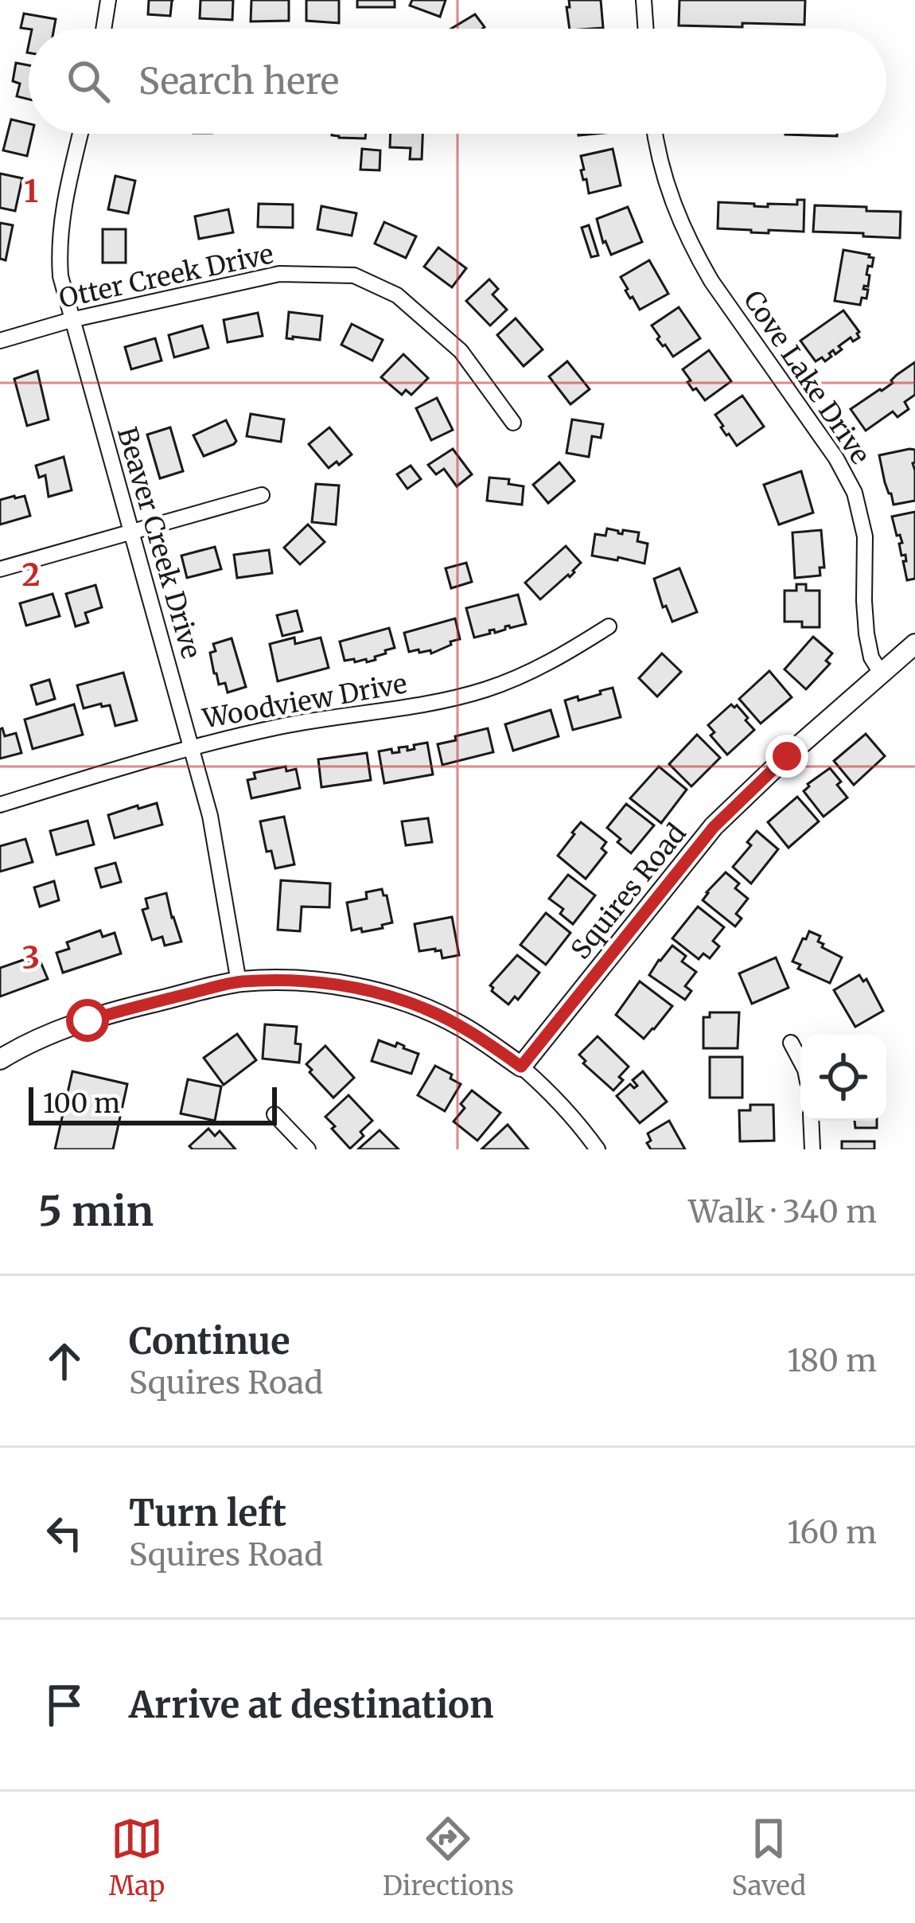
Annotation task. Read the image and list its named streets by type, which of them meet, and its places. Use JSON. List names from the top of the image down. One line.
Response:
{"streets":{"street":["Otter Creek Drive","Cove Lake Drive","Beaver Creek Drive","Woodview Drive","Squires Road"]},"crossings":[["Otter Creek Drive","Beaver Creek Drive"],["Cove Lake Drive","Squires Road"],["Beaver Creek Drive","Woodview Drive"]],"scale_bar":"100 m","page":{"search":"Search here","scale":"100 m","heading":["5 min","Walk · 340 m"],"list":[["Continue","Squires Road","180 m"],["Turn left","Squires Road","160 m"],"Arrive at destination"],"nav":["Map","Directions","Saved"]},"grid":{"rows":["1","2","3"]}}
